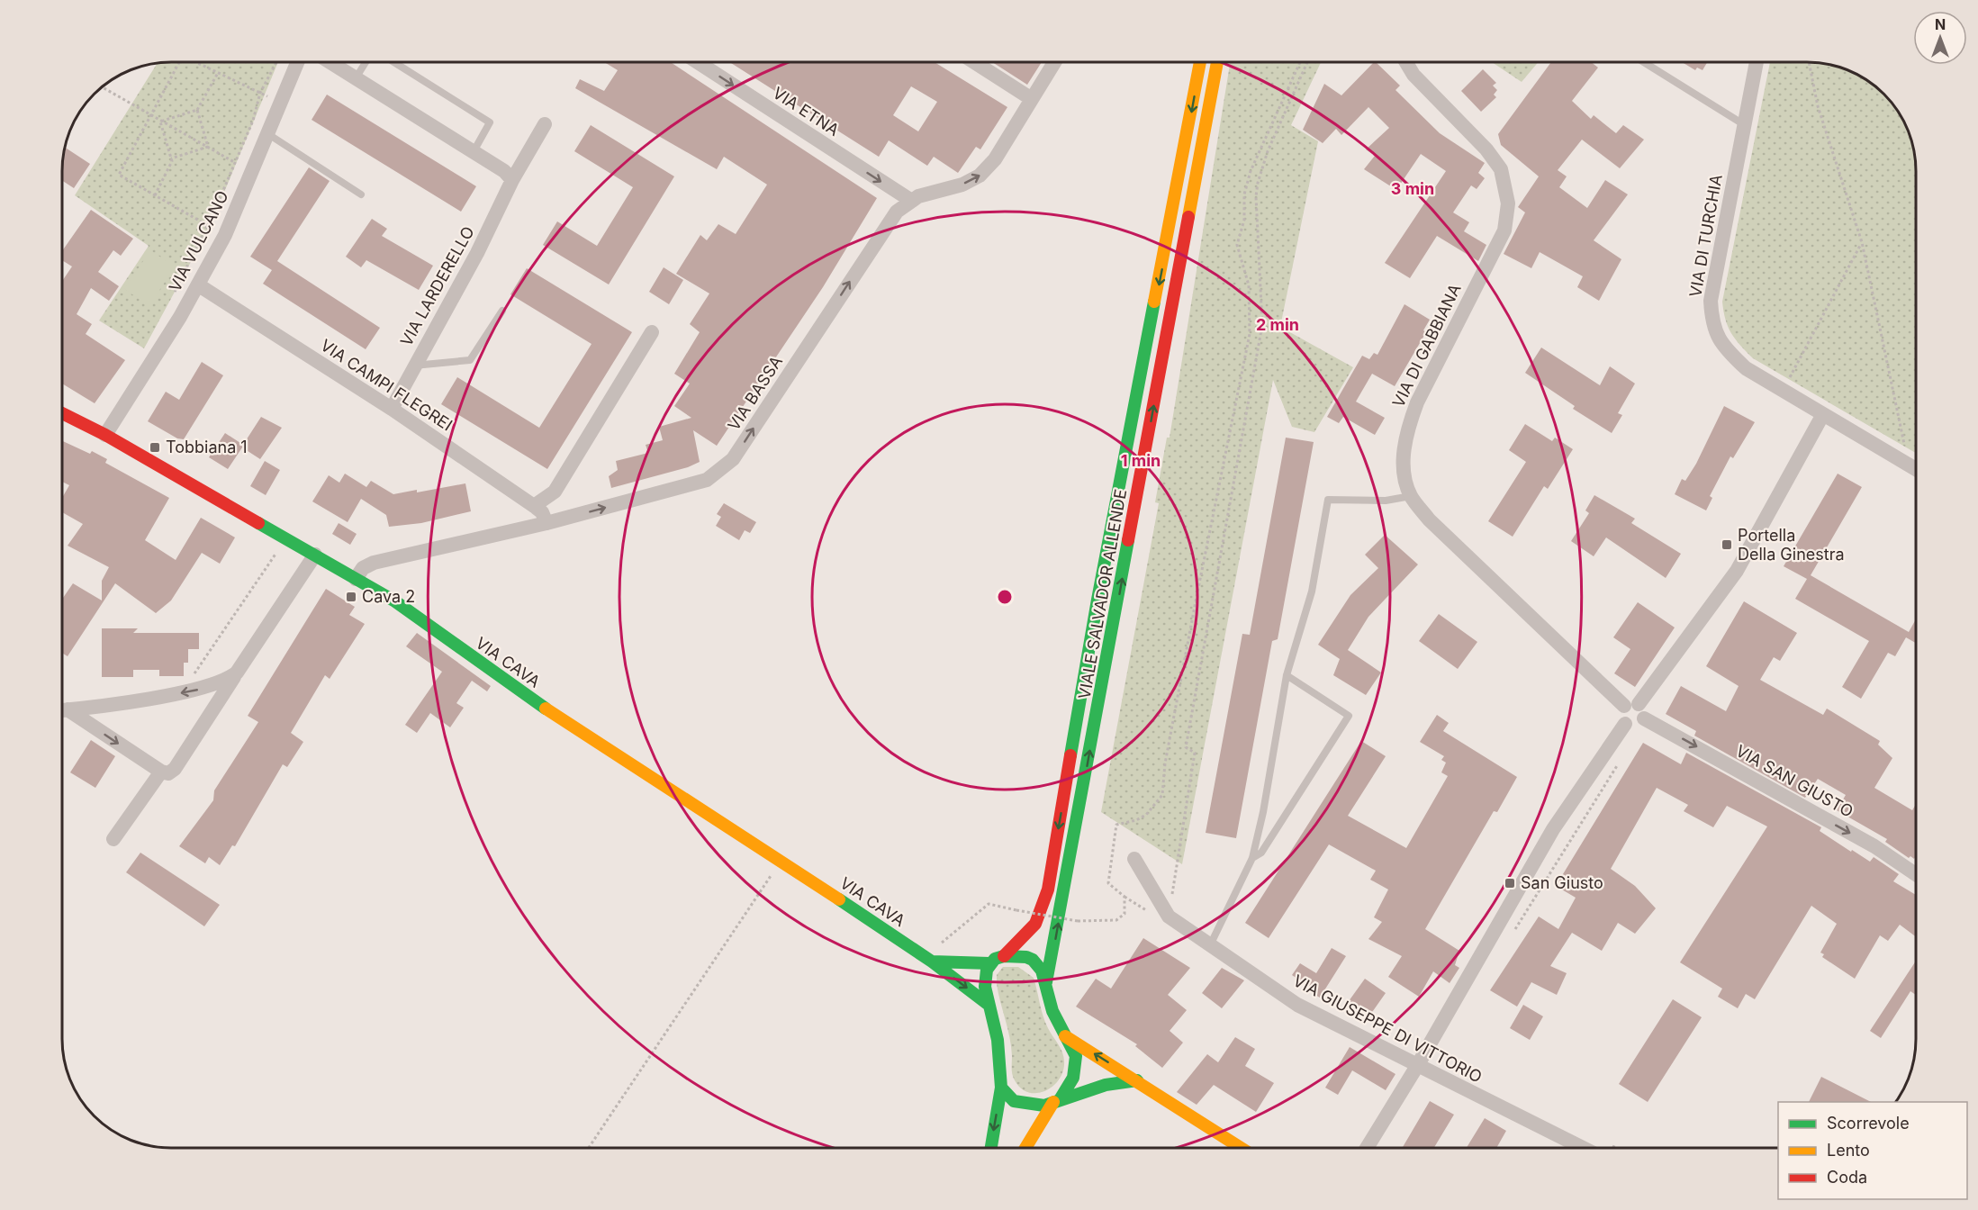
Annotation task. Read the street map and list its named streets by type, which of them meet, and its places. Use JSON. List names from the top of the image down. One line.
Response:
{"streets":{"main road":["VIALE SALVADOR ALLENDE","VIA CAVA"],"street":["VIA ETNA","VIA DI TURCHIA","VIA VULCANO","VIA LARDERELLO","VIA DI GABBIANA","VIA CAMPI FLEGREI","VIA BASSA","VIA SAN GIUSTO","VIA GIUSEPPE DI VITTORIO"]},"crossings":[["VIA ETNA","VIA BASSA"],["VIA VULCANO","VIA CAMPI FLEGREI"],["VIA VULCANO","VIA CAVA"],["VIA LARDERELLO","VIA CAMPI FLEGREI"],["VIA DI GABBIANA","VIA SAN GIUSTO"],["VIA CAMPI FLEGREI","VIA BASSA"],["VIA BASSA","VIA CAVA"]],"one_way":["VIA ETNA","VIA BASSA","VIA SAN GIUSTO"],"places":{"transit":["Tobbiana 1","Portella Della Ginestra","Cava 2","San Giusto"]},"legend":["Scorrevole","Lento","Coda"],"north":"top","rings":["3 min","2 min","1 min"]}
